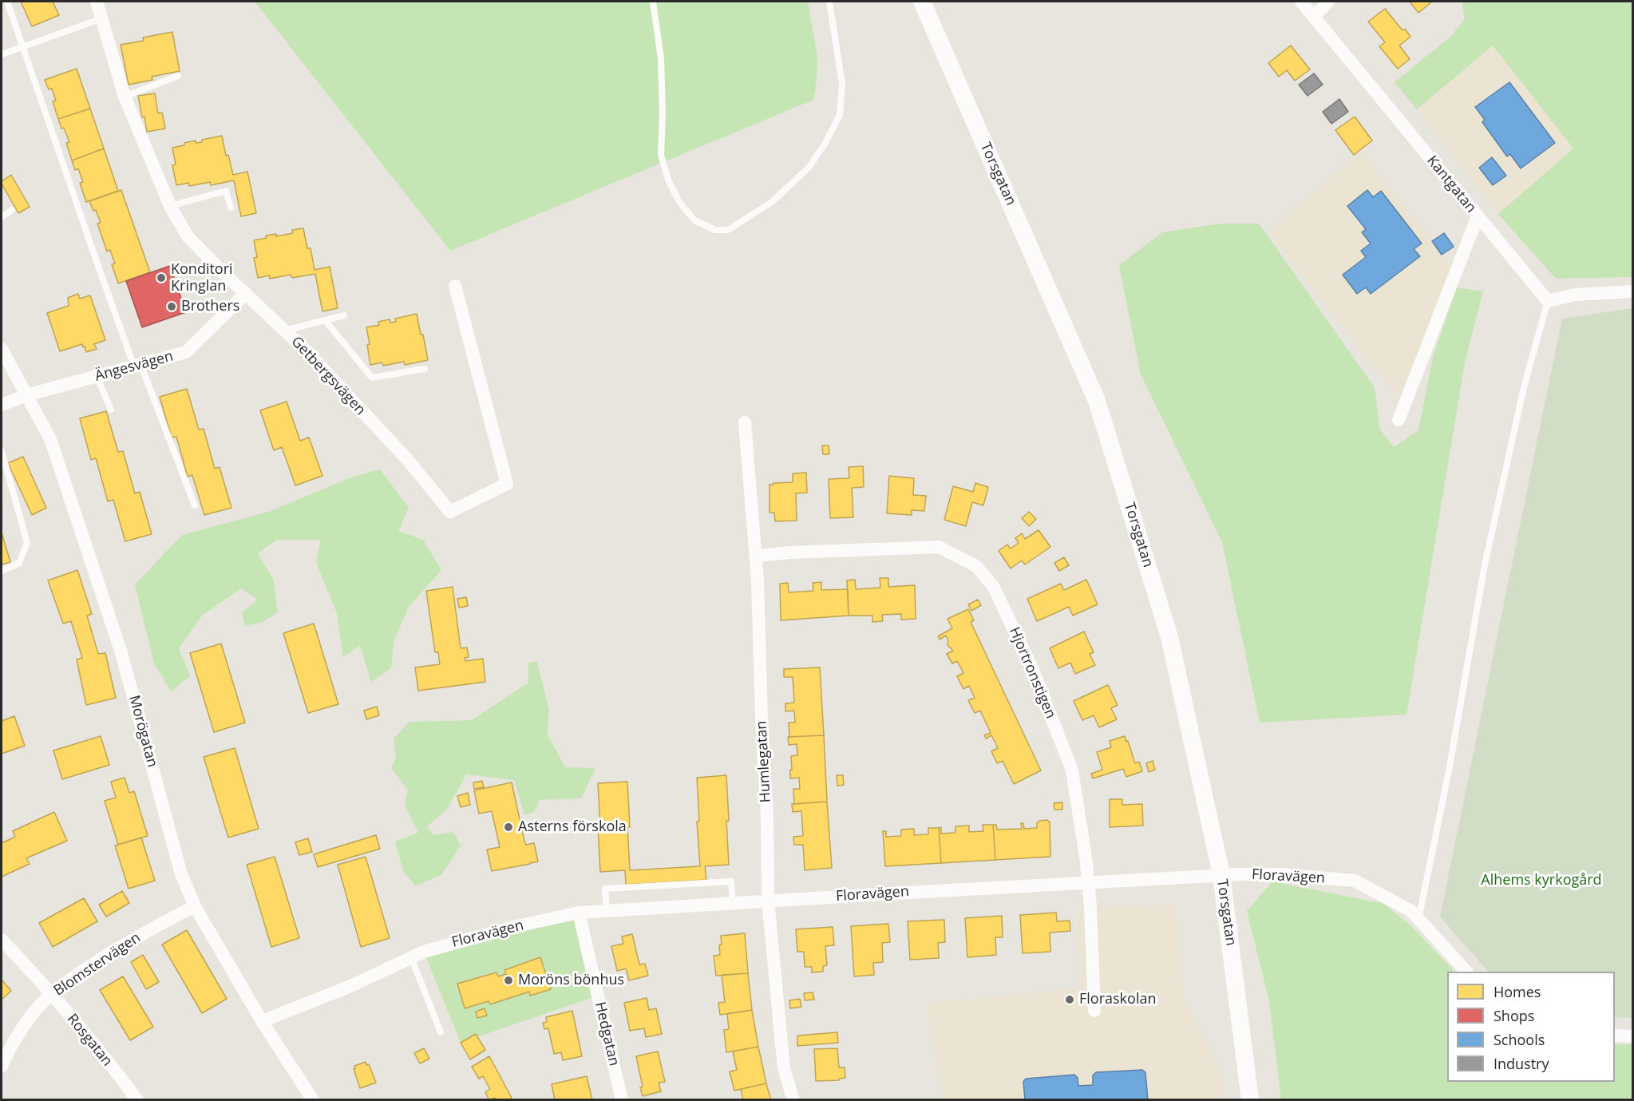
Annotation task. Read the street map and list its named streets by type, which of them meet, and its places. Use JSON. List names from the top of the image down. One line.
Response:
{"streets":{"main road":["Torsgatan"],"street":["Kantgatan","Ängesvägen","Getbergsvägen","Hjortronstigen","Morögatan","Humlegatan","Floravägen","Blomstervägen","Hedgatan","Rosgatan"]},"crossings":[["Torsgatan","Floravägen"],["Ängesvägen","Getbergsvägen"],["Ängesvägen","Morögatan"],["Hjortronstigen","Humlegatan"],["Hjortronstigen","Floravägen"],["Morögatan","Floravägen"],["Morögatan","Blomstervägen"],["Humlegatan","Floravägen"],["Floravägen","Hedgatan"],["Blomstervägen","Rosgatan"]],"parks":["Alhems kyrkogård"],"places":["Konditori Kringlan","Brothers","Asterns förskola","Moröns bönhus","Floraskolan"],"legend":["Homes","Shops","Schools","Industry"]}
